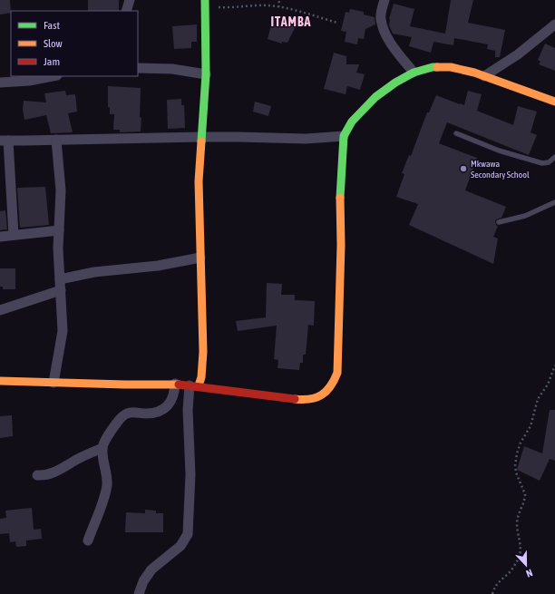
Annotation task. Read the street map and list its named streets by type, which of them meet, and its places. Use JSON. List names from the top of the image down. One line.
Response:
{"districts":["ITAMBA"],"places":["Mkwawa Secondary School"],"legend":["Fast","Slow","Jam"],"north":"bottom"}
